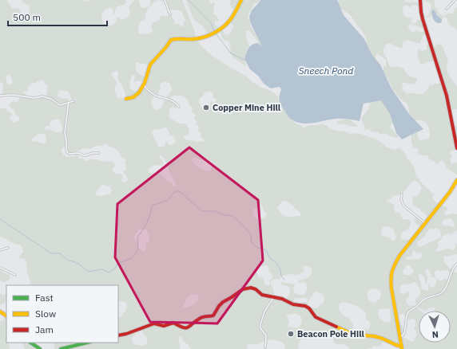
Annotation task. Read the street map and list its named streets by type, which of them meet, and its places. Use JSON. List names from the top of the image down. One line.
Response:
{"water":["Sneech Pond"],"places":["Copper Mine Hill","Beacon Pole Hill"],"legend":["Fast","Slow","Jam"],"scale_bar":"500 m","north":"bottom"}
